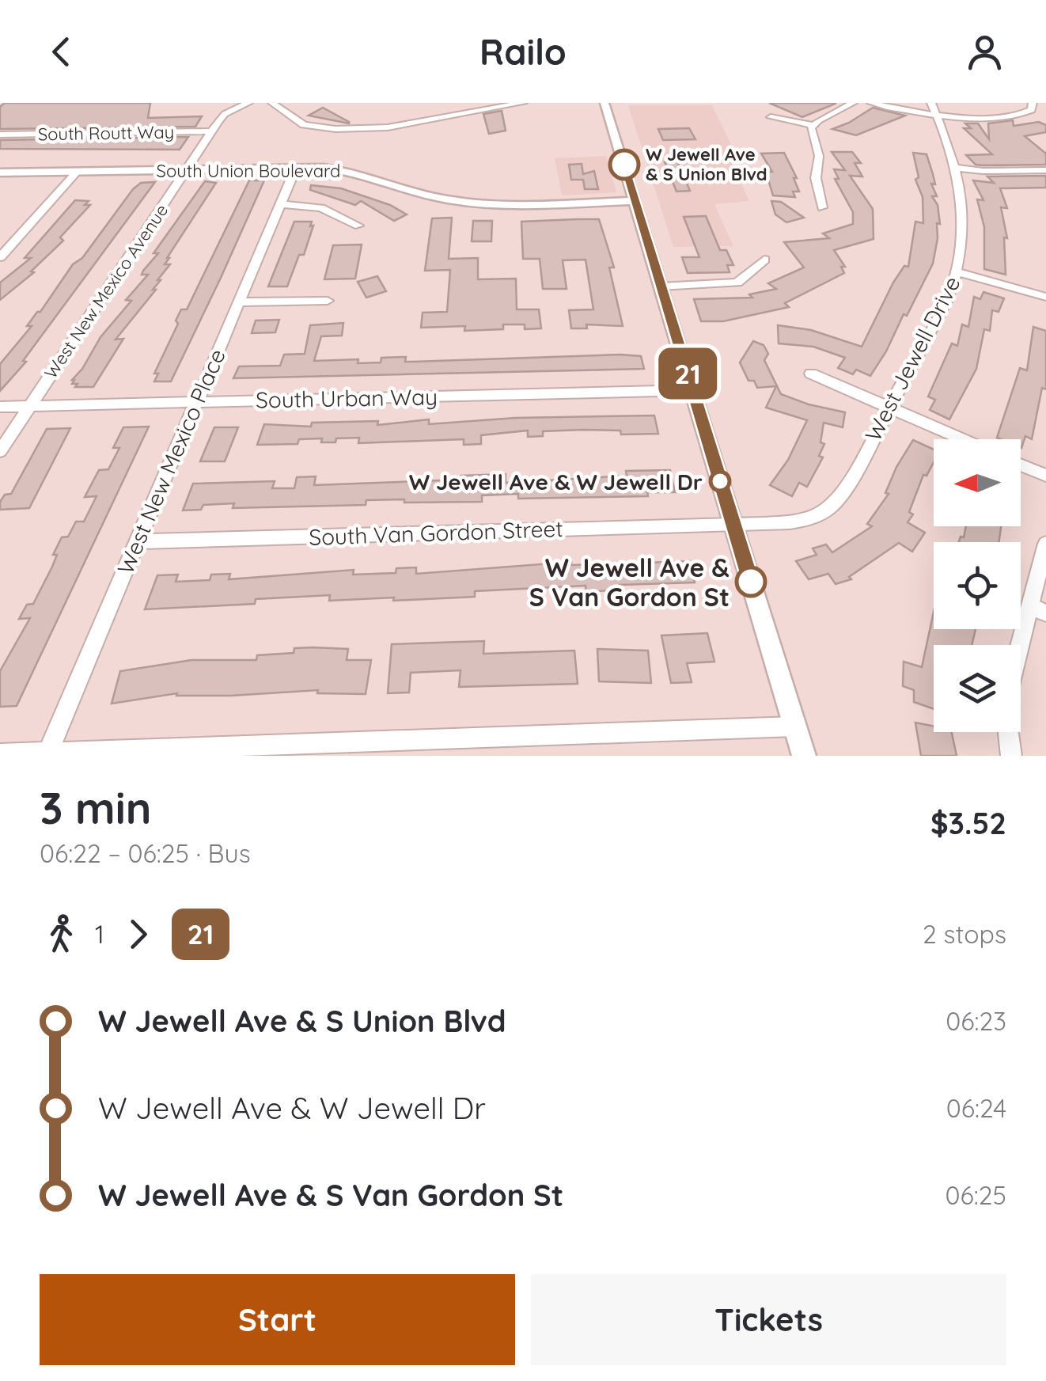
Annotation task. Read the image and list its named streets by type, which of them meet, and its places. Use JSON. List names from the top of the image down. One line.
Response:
{"streets":{"main road":["South Union Boulevard"],"street":["South Routt Way","West New Mexico Avenue","West Jewell Drive","South Urban Way","West New Mexico Place","South Van Gordon Street"]},"crossings":[["South Routt Way","West New Mexico Avenue"],["South Union Boulevard","West New Mexico Avenue"],["South Union Boulevard","West New Mexico Place"],["West New Mexico Avenue","South Urban Way"],["West Jewell Drive","South Van Gordon Street"],["South Urban Way","West New Mexico Place"],["West New Mexico Place","South Van Gordon Street"]],"places":["W Jewell Ave & S Union Blvd","W Jewell Ave & W Jewell Dr","W Jewell Ave & S Van Gordon St"],"lines":["bus line 21"],"north":"left","page":{"header":"Railo","on_map":"21","heading":["3 min","06:22 – 06:25 · Bus","$3.52"],"legs":["1","21","2 stops"],"list":[{"name":"W Jewell Ave & S Union Blvd","value":"06:23"},{"name":"W Jewell Ave & W Jewell Dr","value":"06:24"},{"name":"W Jewell Ave & S Van Gordon St","value":"06:25"}],"buttons":["Start","Tickets"]}}
